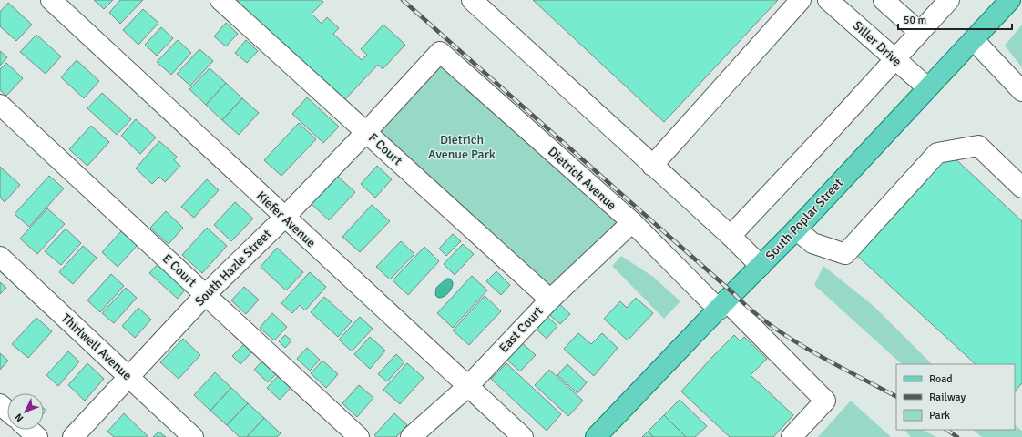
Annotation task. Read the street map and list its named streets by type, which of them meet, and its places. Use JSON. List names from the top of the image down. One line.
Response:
{"streets":{"main road":["South Poplar Street"],"street":["Siller Drive","F Court","Dietrich Avenue","Kiefer Avenue","South Hazle Street","E Court","East Court","Thirlwell Avenue"]},"crossings":[["Siller Drive","South Poplar Street"],["F Court","South Hazle Street"],["F Court","East Court"],["Dietrich Avenue","South Poplar Street"],["Dietrich Avenue","South Hazle Street"],["Dietrich Avenue","East Court"],["Kiefer Avenue","South Hazle Street"],["Kiefer Avenue","East Court"],["South Hazle Street","E Court"],["South Hazle Street","Thirlwell Avenue"]],"parks":["Dietrich Avenue Park"],"legend":["Road","Railway","Park"],"scale_bar":"50 m","north":"bottom left"}
